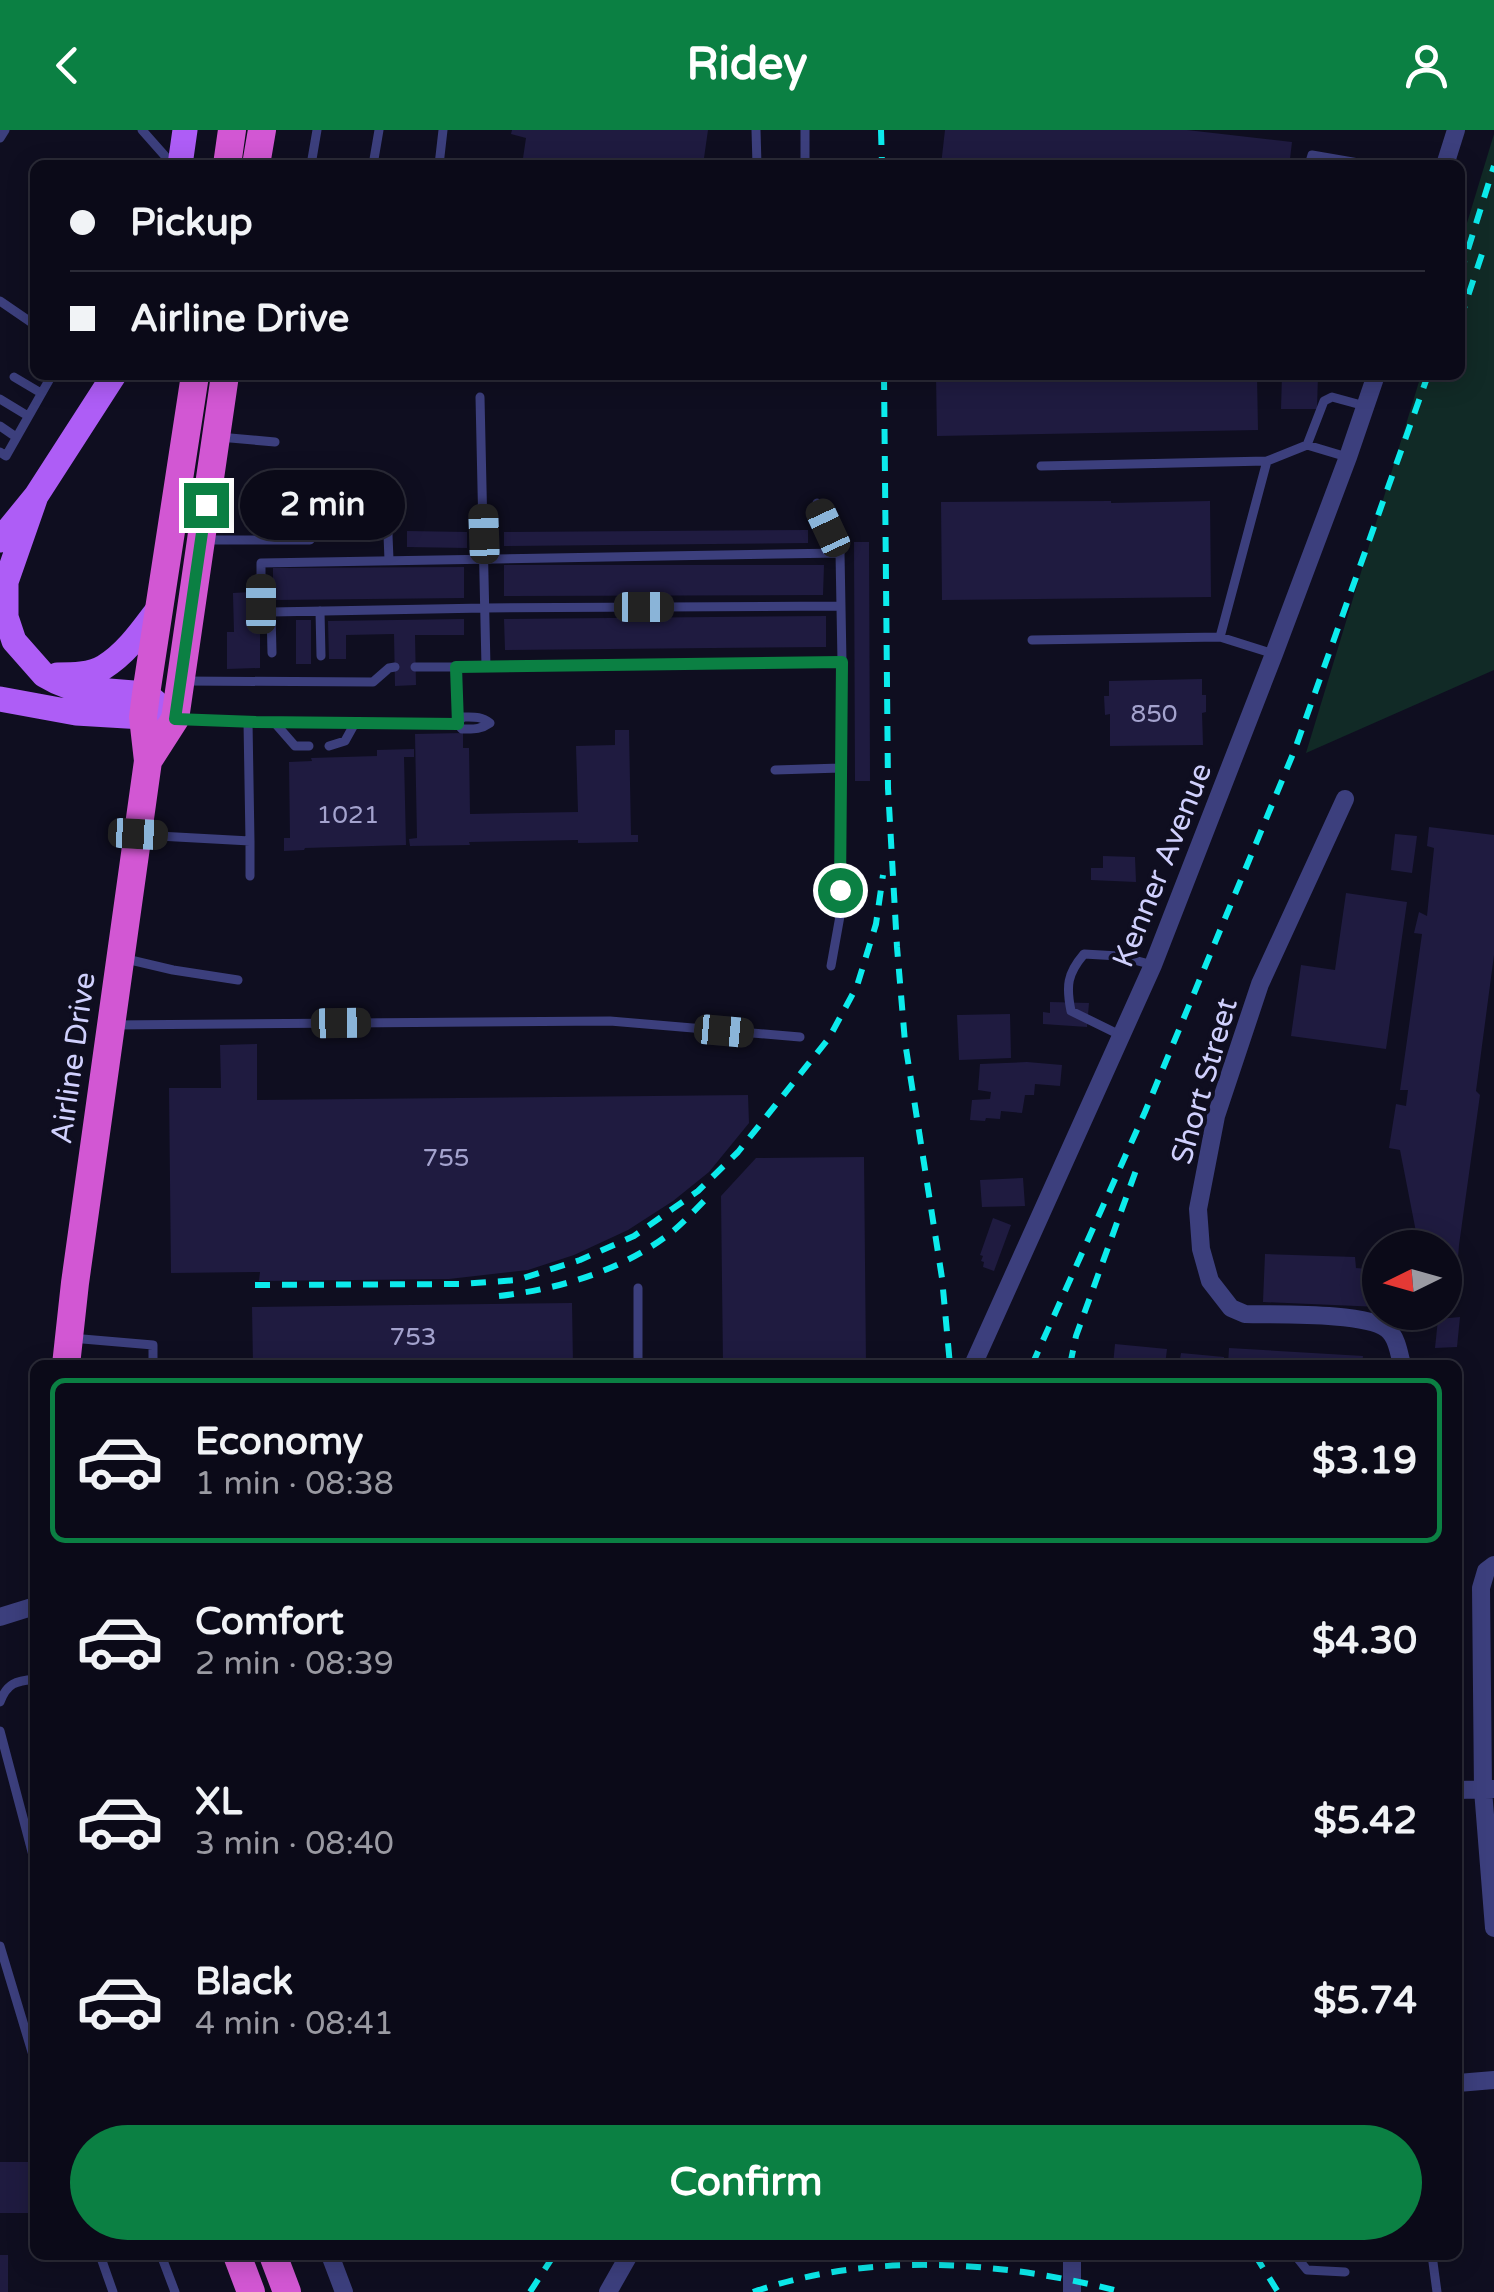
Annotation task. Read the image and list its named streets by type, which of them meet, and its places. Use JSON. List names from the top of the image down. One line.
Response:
{"streets":{"highway":["Airline Drive"],"street":["Kenner Avenue","Short Street"]},"house_numbers":["850","1021","755","753"],"north":"left","page":{"header":"Ridey","banner":["Pickup","Airline Drive"],"bubble":"2 min","list":[{"name":"Economy","note":"1 min · 08:38","value":"$3.19"},{"name":"Comfort","note":"2 min · 08:39","value":"$4.30"},{"name":"XL","note":"3 min · 08:40","value":"$5.42"},{"name":"Black","note":"4 min · 08:41","value":"$5.74"}],"buttons":"Confirm"}}
